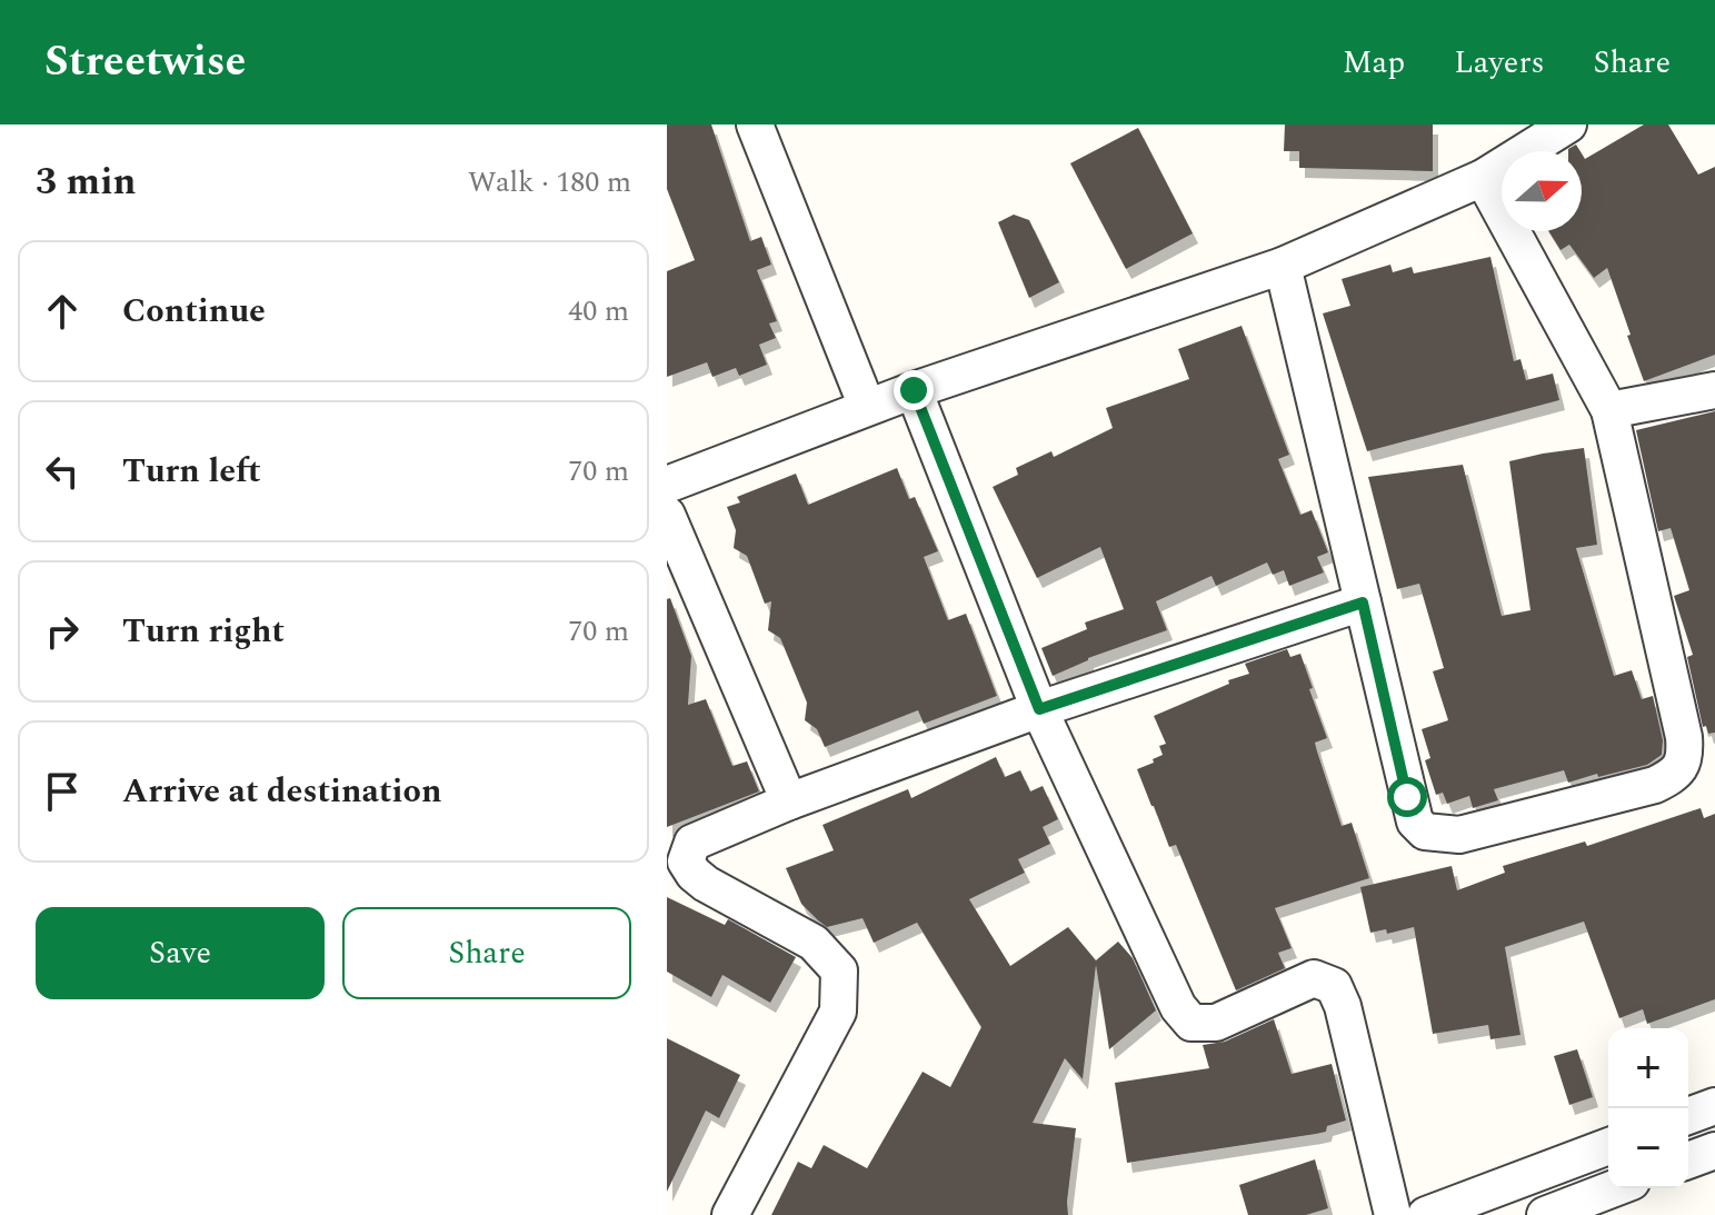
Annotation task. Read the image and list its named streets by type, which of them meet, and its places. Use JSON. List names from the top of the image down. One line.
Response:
{"north":"right","page":{"header":"Streetwise","nav":["Map","Layers","Share"],"heading":["3 min","Walk · 180 m"],"list":[["Continue","40 m"],["Turn left","70 m"],["Turn right","70 m"],"Arrive at destination"],"buttons":["Save","Share"],"map_buttons":["+","−"]}}
